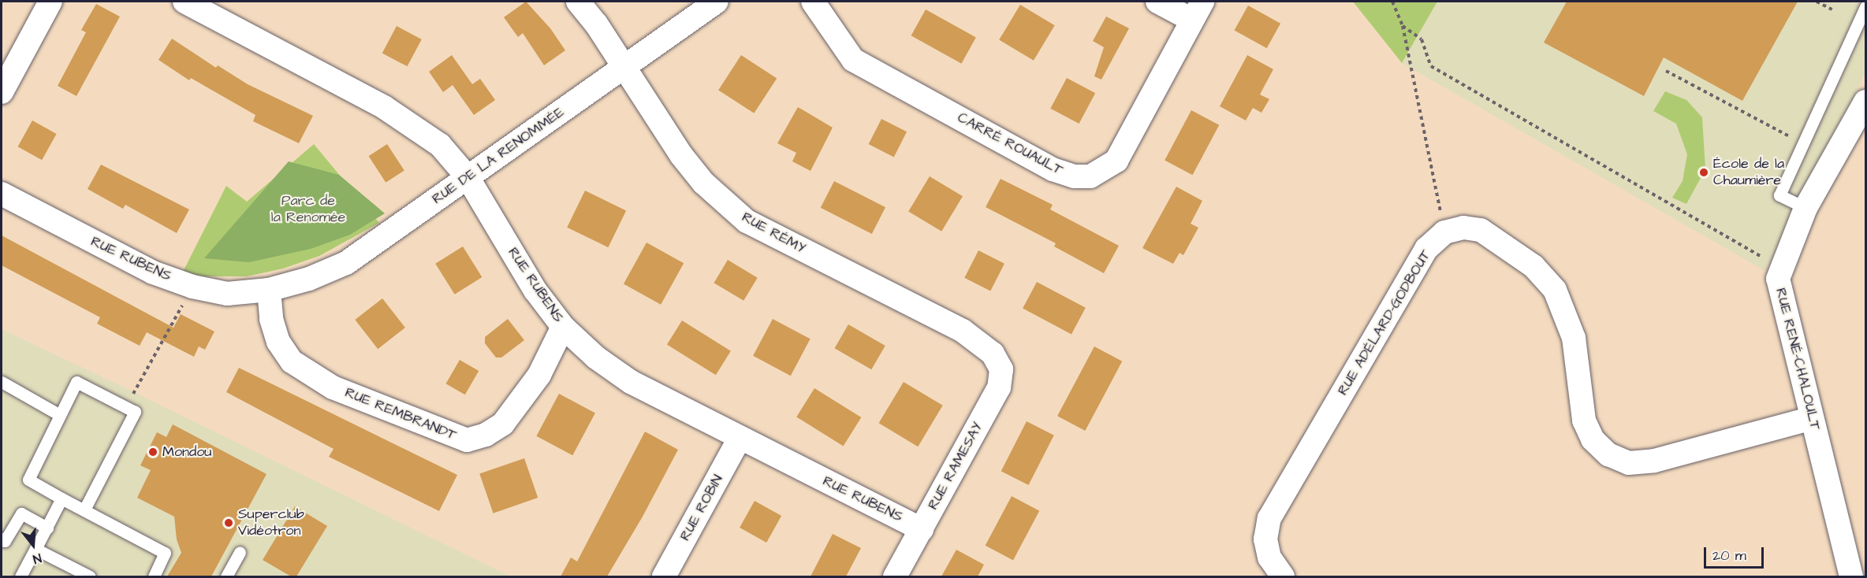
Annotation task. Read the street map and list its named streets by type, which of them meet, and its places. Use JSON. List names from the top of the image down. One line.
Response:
{"streets":{"street":["CARRÉ ROUAULT","RUE DE LA RENOMMÉE","RUE RÉMY","RUE RUBENS","RUE ADÉLARD-GODBOUT","RUE RENÉ-CHALOULT","RUE REMBRANDT","RUE RAMESAY","RUE ROBIN"]},"crossings":[["RUE DE LA RENOMMÉE","RUE RÉMY"],["RUE DE LA RENOMMÉE","RUE RUBENS"],["RUE DE LA RENOMMÉE","RUE REMBRANDT"],["RUE RÉMY","RUE RAMESAY"],["RUE RUBENS","RUE REMBRANDT"],["RUE RUBENS","RUE RAMESAY"],["RUE RUBENS","RUE ROBIN"],["RUE ADÉLARD-GODBOUT","RUE RENÉ-CHALOULT"]],"parks":["Parc de la Renomée"],"places":["École de la Chaumière","Mondou","Superclub Vidéotron"],"scale_bar":"20 m","north":"bottom"}
